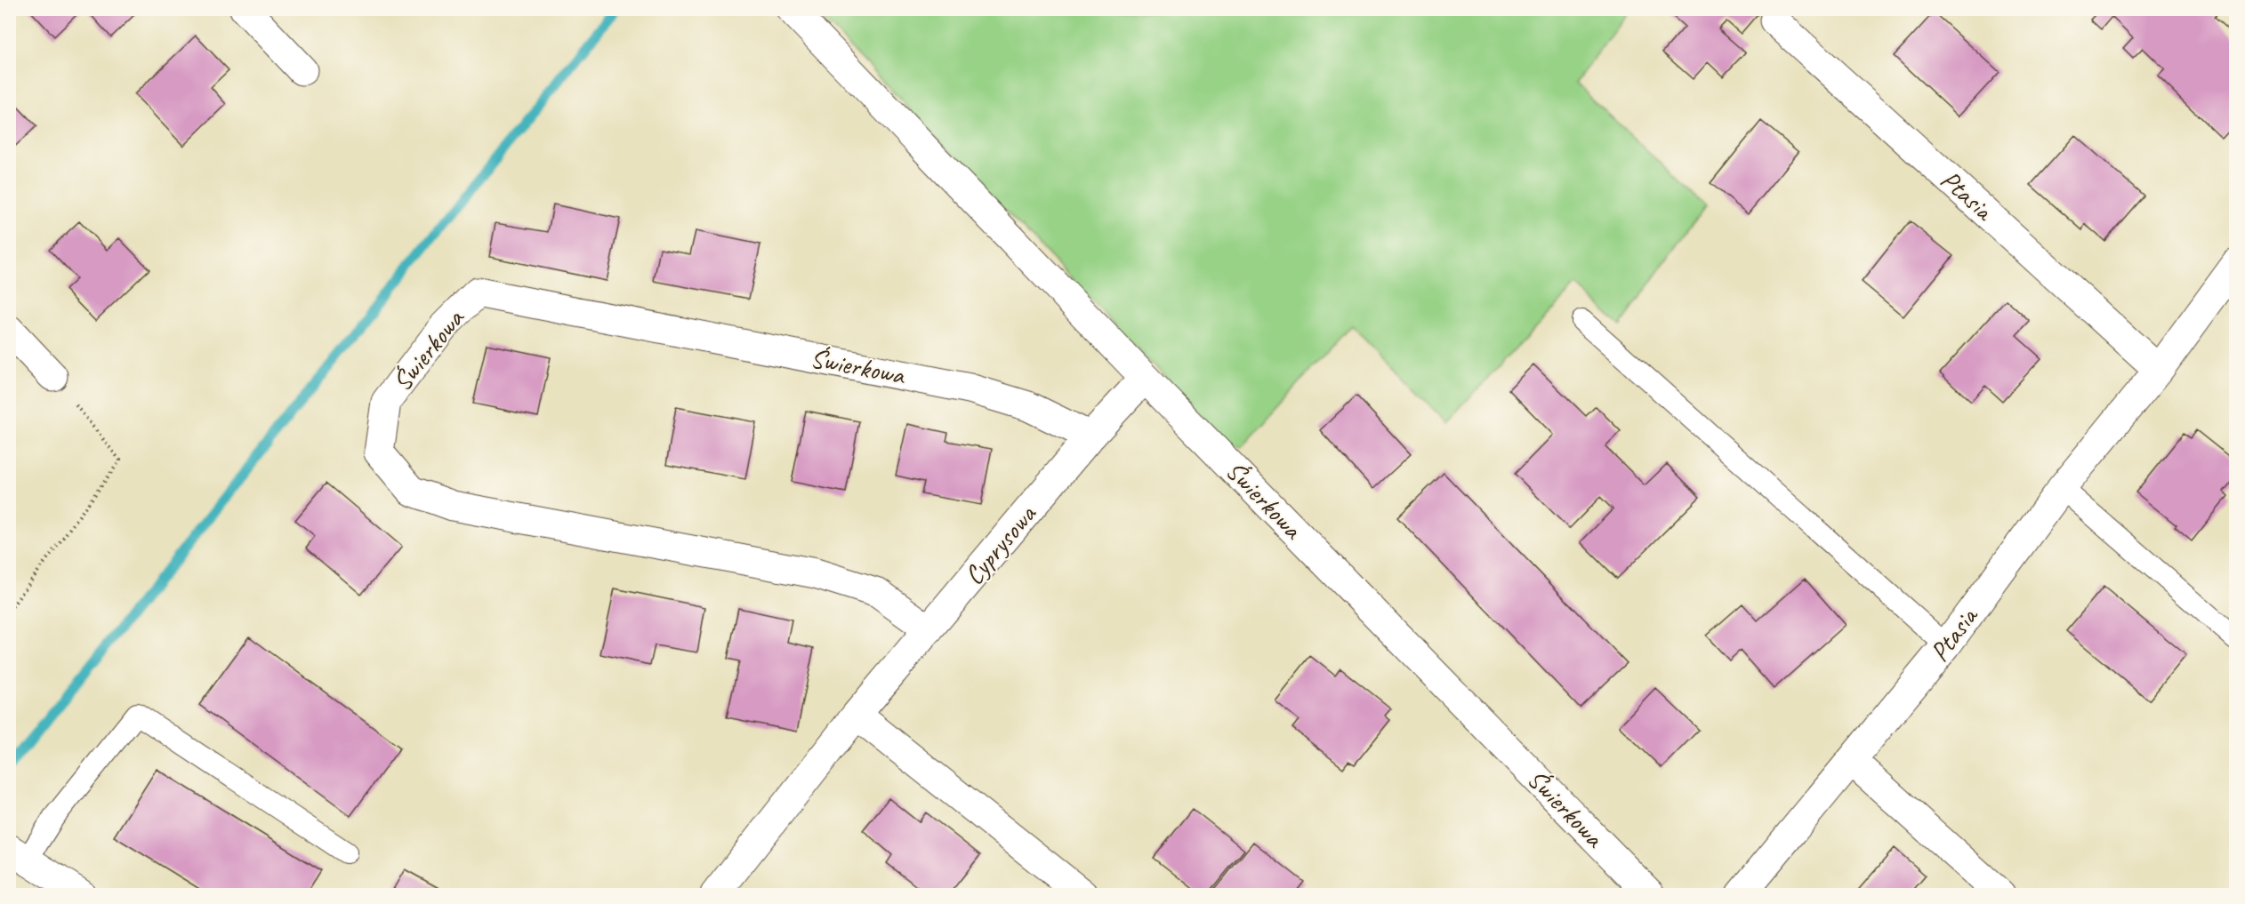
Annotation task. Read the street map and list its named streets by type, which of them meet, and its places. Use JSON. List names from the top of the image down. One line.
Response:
{"streets":{"street":["Ptasia","Świerkowa","Cyprysowa"]},"crossings":[["Świerkowa","Cyprysowa"]]}
